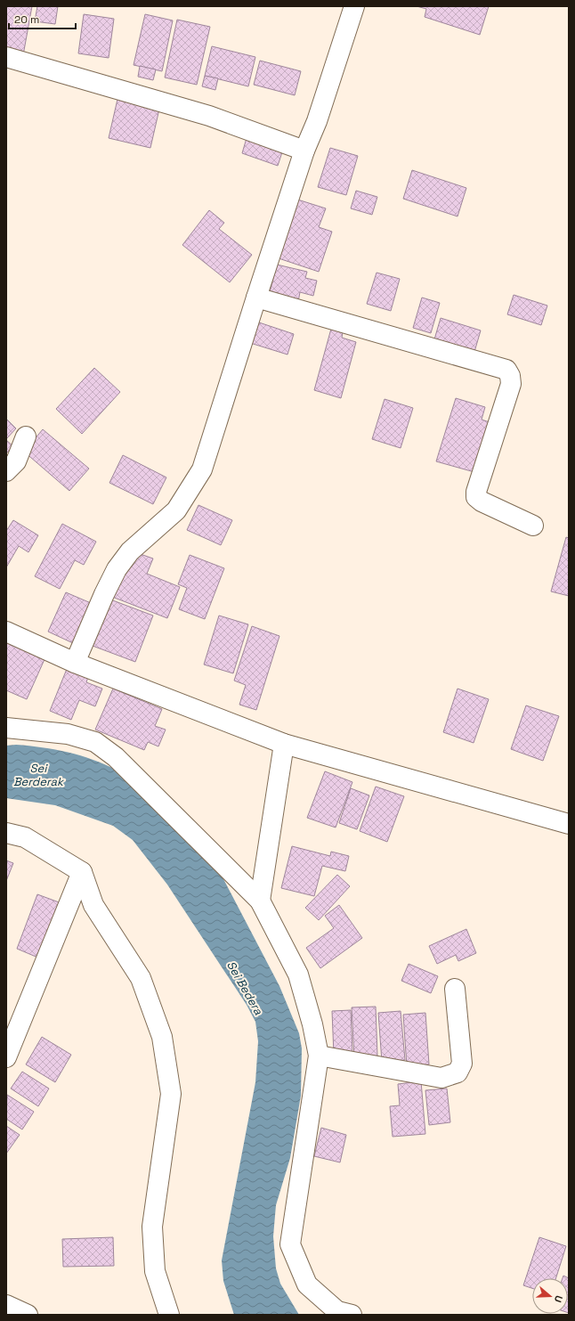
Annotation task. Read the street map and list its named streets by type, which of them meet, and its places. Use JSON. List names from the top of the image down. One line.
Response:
{"water":["Sei Berderak","Sei Bedera"],"scale_bar":"20 m","north":"right"}
